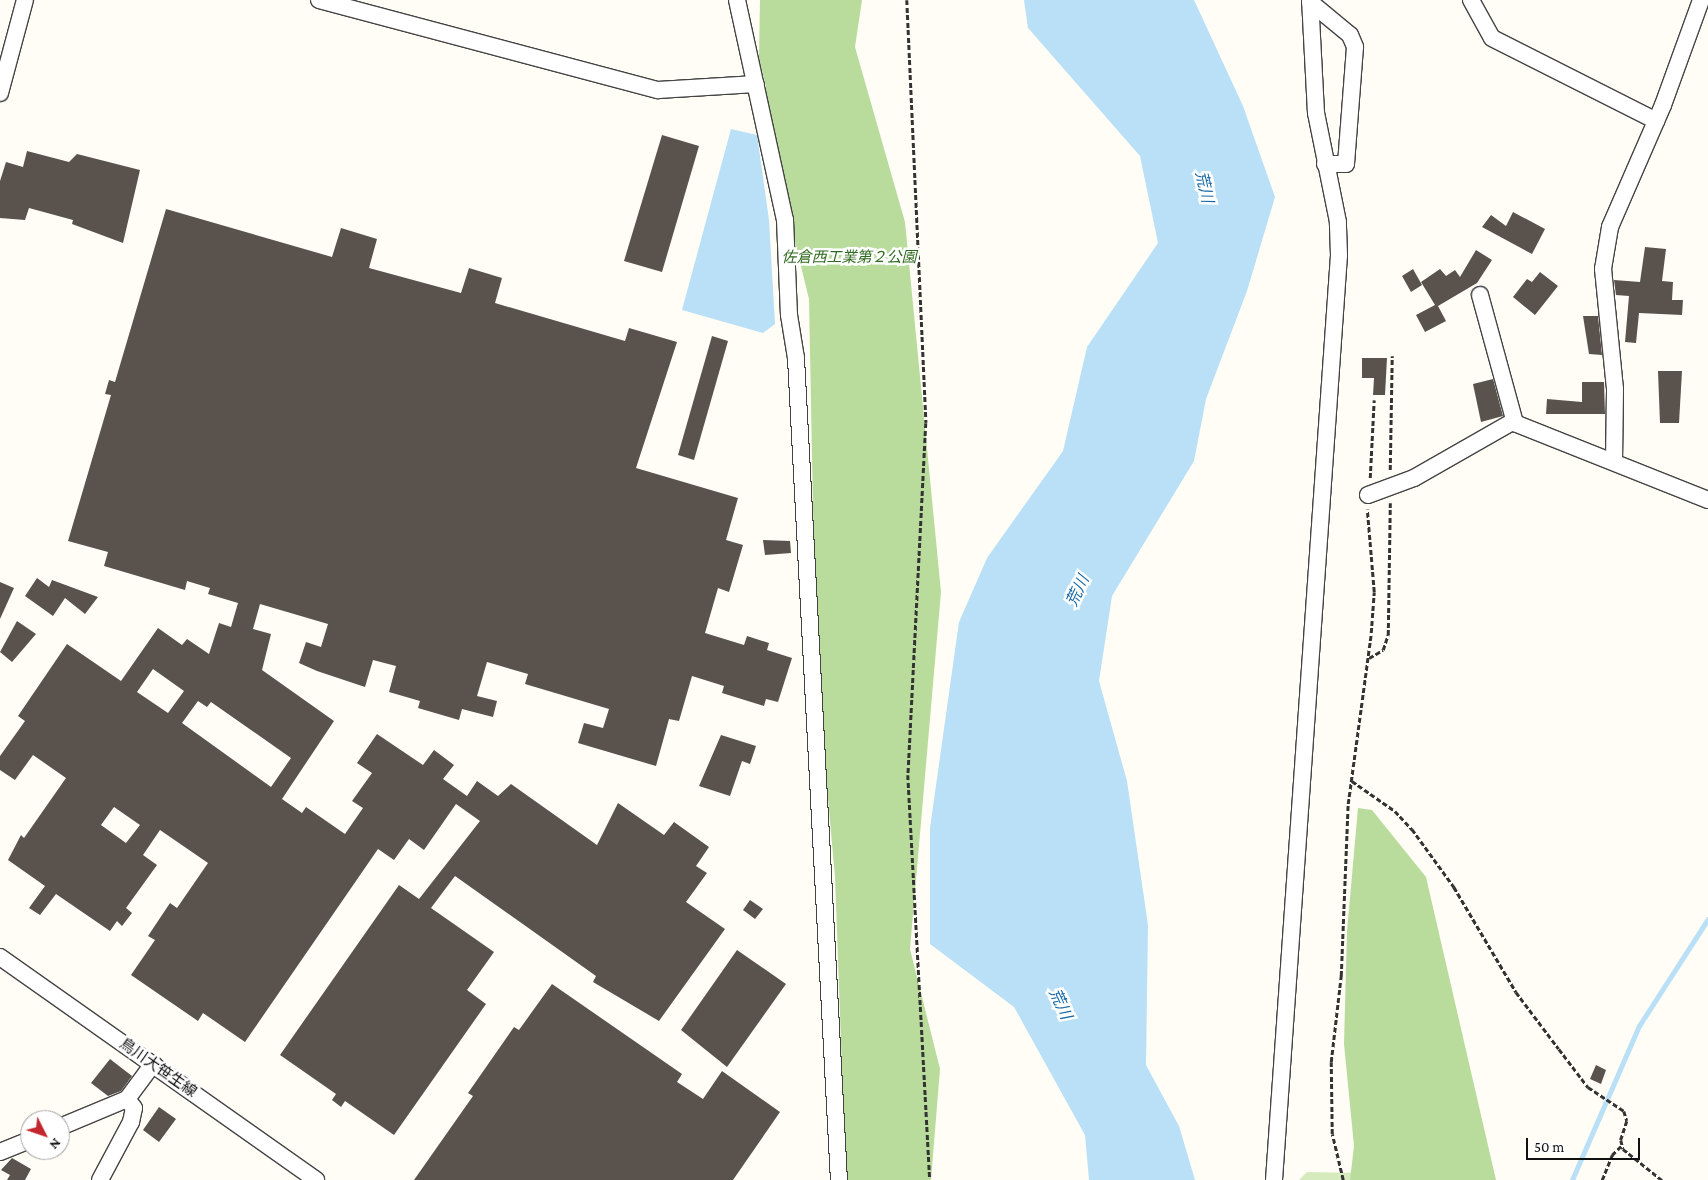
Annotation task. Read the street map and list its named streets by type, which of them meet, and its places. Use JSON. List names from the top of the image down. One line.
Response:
{"streets":{"street":["鳥川大笹生線"]},"water":["荒川"],"parks":["佐倉西工業第２公園"],"scale_bar":"50 m","north":"bottom right"}
